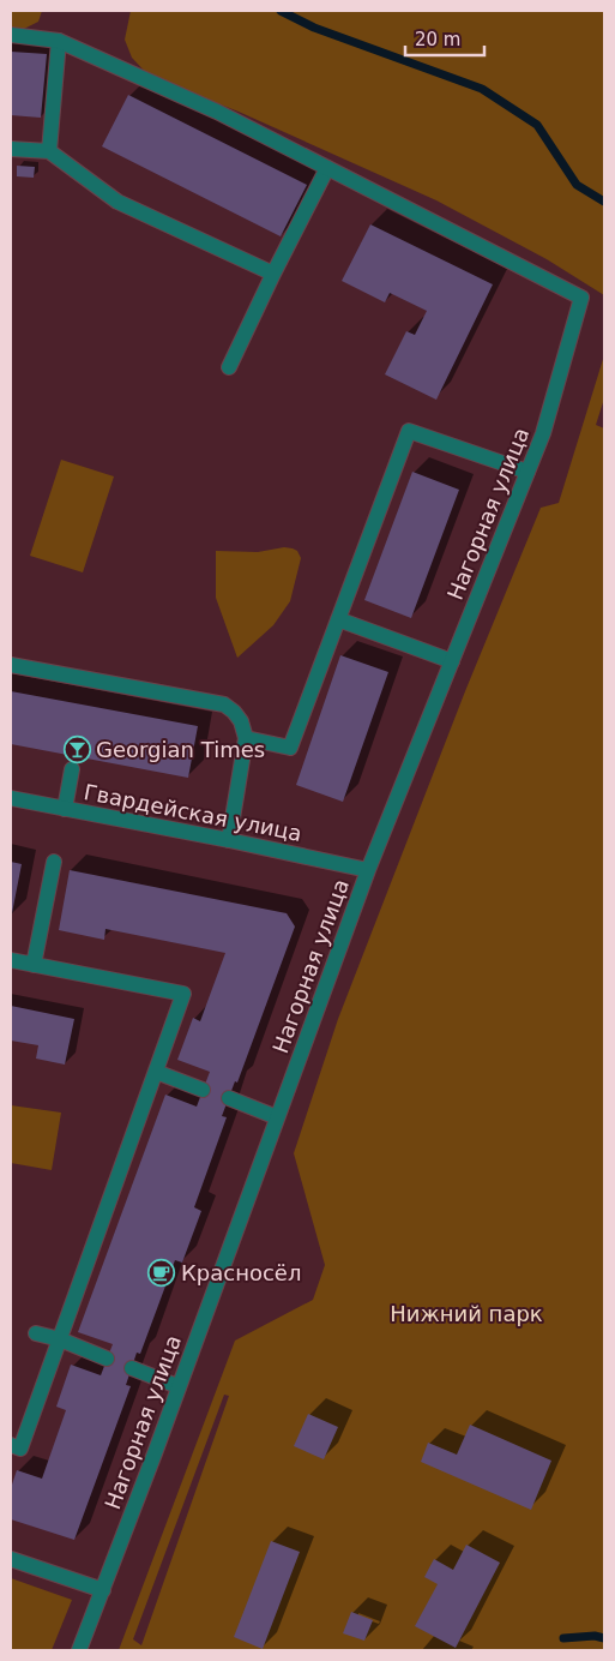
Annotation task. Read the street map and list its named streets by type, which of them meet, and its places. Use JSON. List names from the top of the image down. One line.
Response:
{"streets":{"street":["Нагорная улица","Гвардейская улица"]},"crossings":[["Нагорная улица","Гвардейская улица"]],"parks":["Нижний парк"],"places":{"bar":["Georgian Times"],"cafe":["Красносёл"]},"scale_bar":"20 m"}
